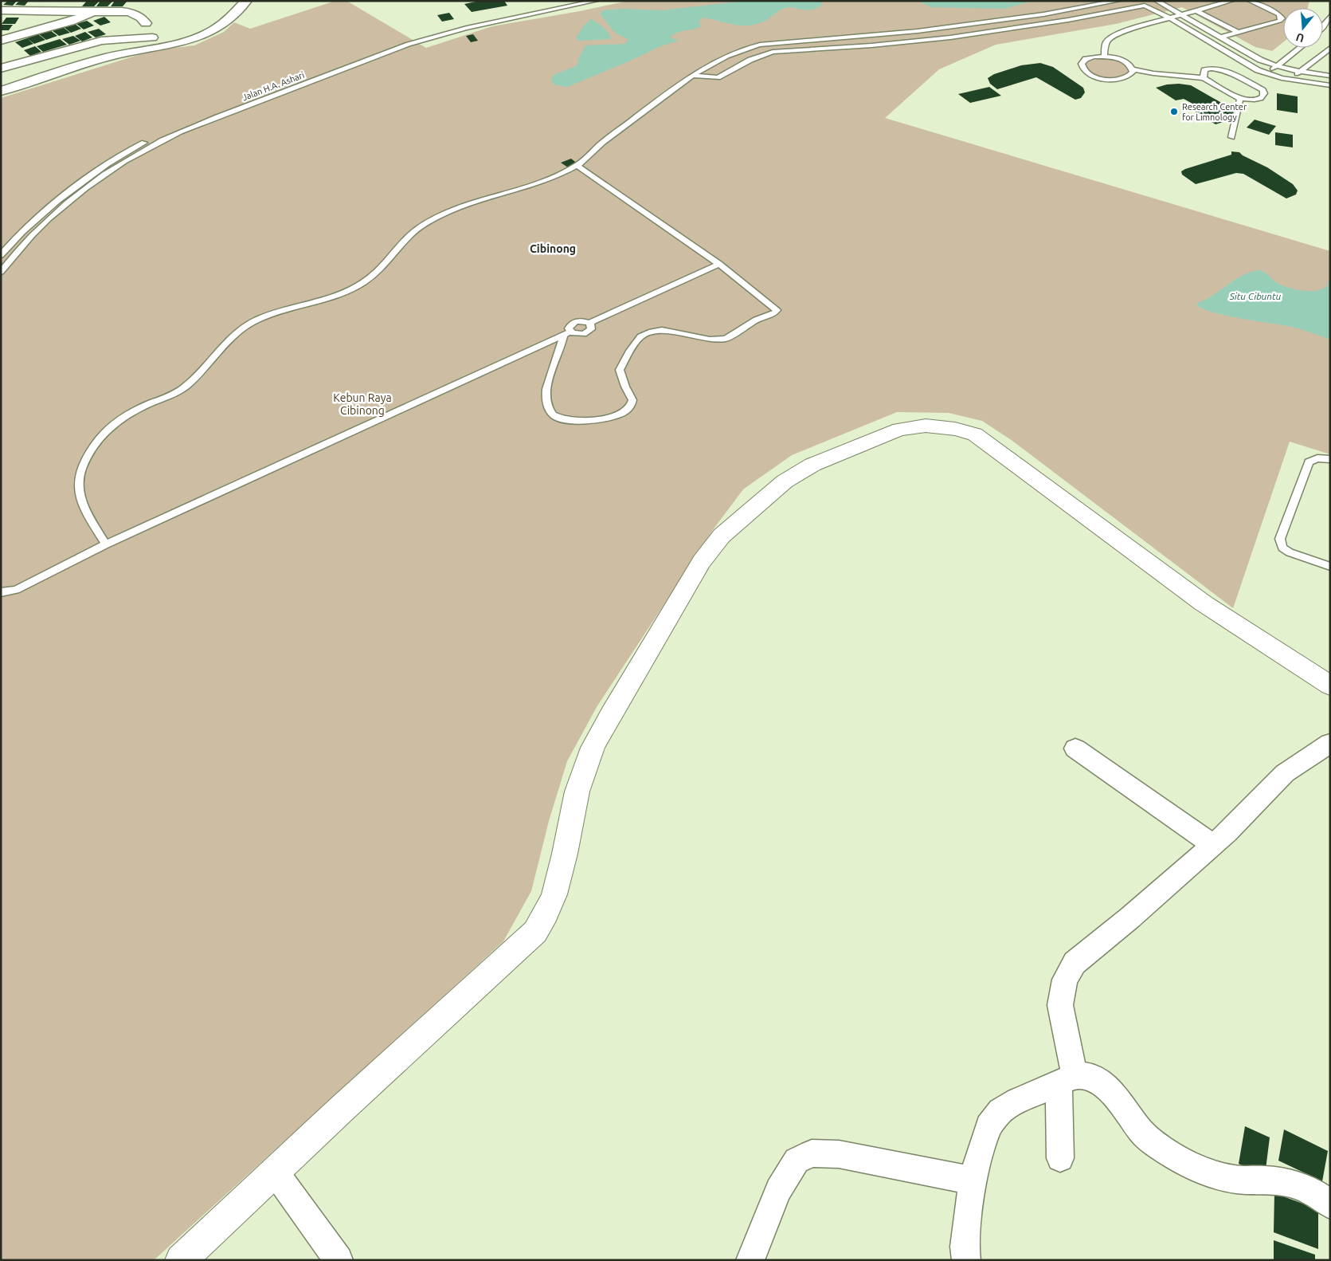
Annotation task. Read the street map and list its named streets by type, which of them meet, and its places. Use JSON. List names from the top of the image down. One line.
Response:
{"streets":{"lane":["Jalan H.A. Ashari"]},"districts":["Cibinong"],"water":["Situ Cibuntu"],"parks":["Kebun Raya Cibinong"],"places":["Research Center for Limnology"],"north":"bottom"}
